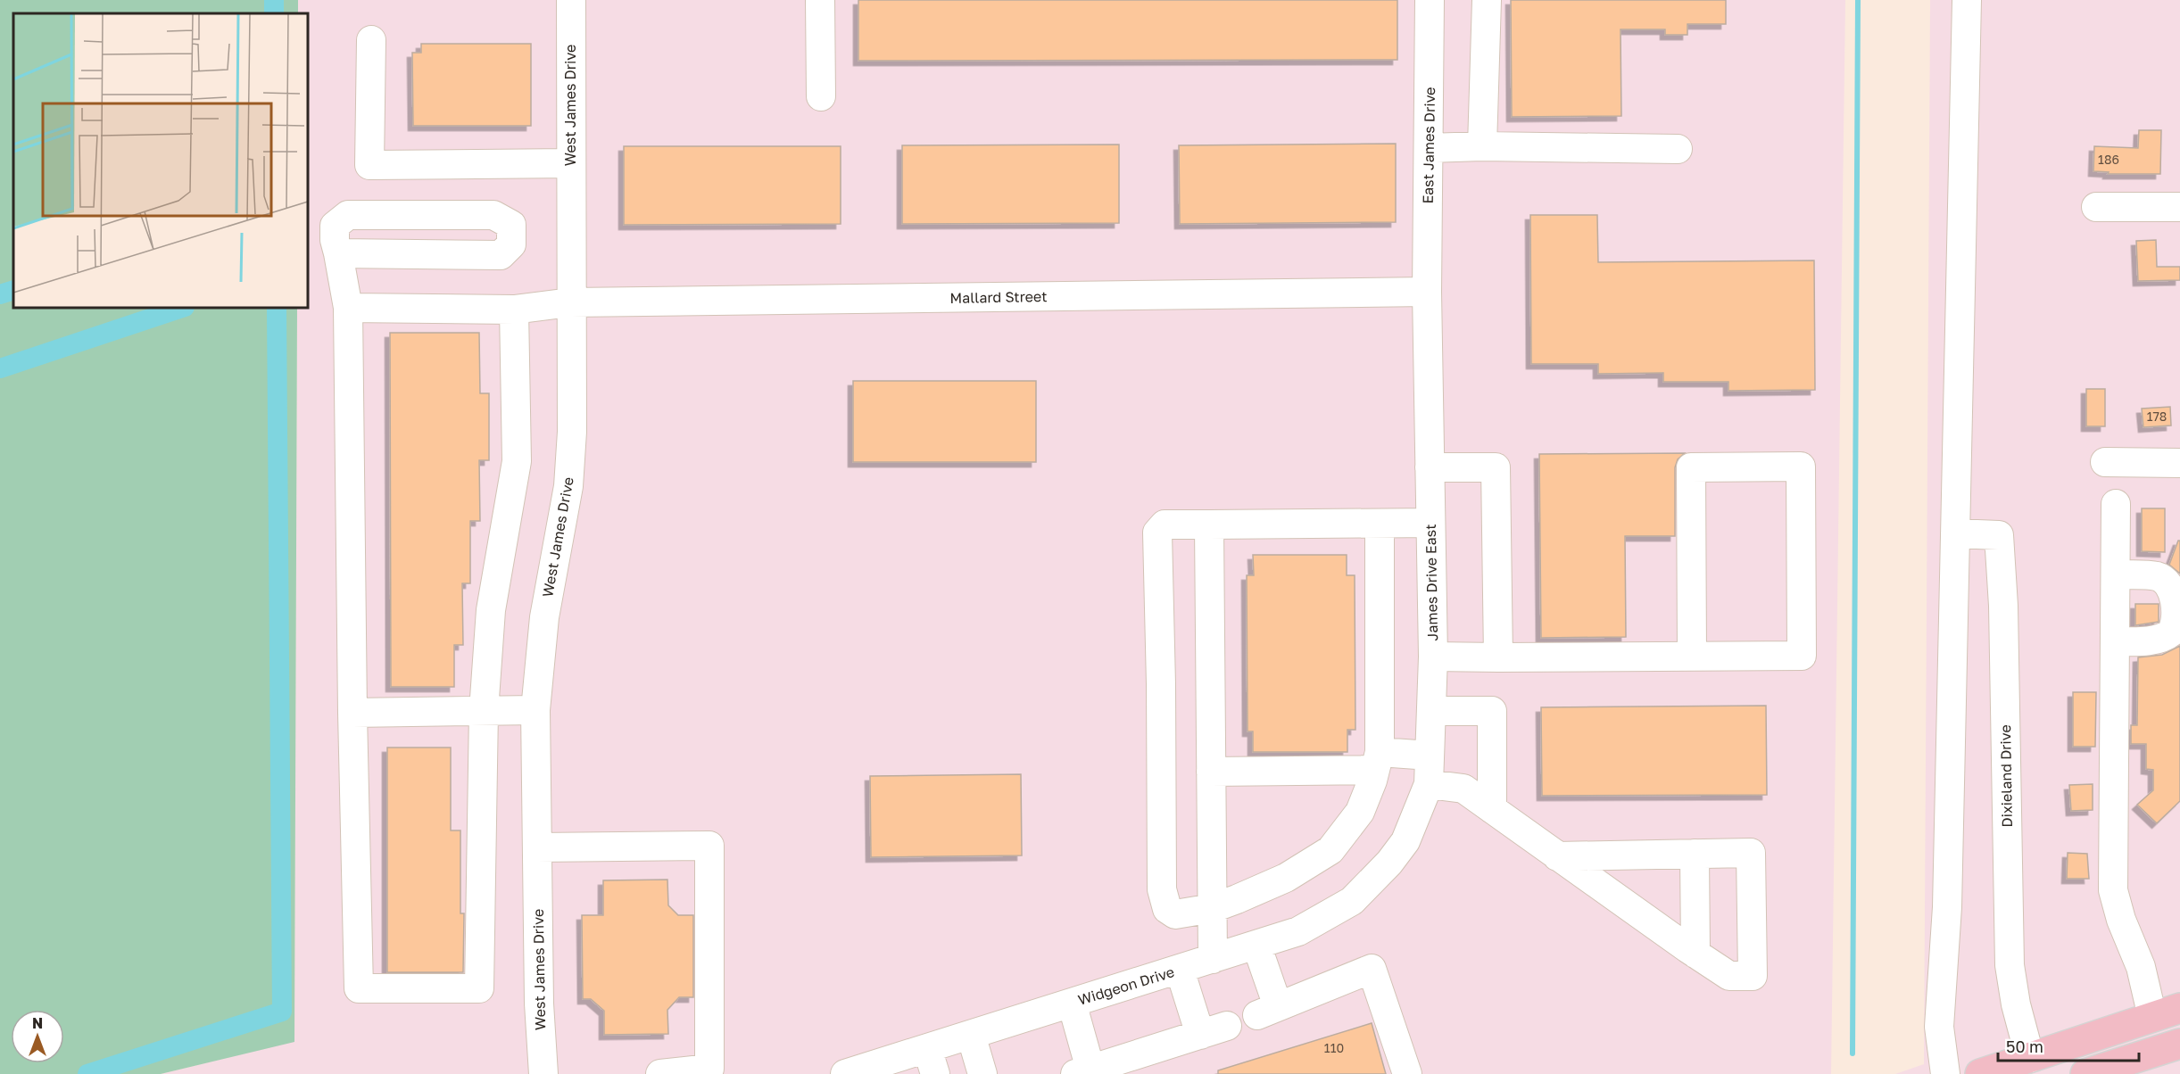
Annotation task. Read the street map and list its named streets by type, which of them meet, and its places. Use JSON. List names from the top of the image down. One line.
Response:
{"streets":{"street":["West James Drive","East James Drive","Mallard Street","James Drive East","Dixieland Drive","Widgeon Drive"]},"crossings":[["West James Drive","Mallard Street"],["East James Drive","Mallard Street"],["East James Drive","James Drive East"],["Mallard Street","James Drive East"],["James Drive East","Widgeon Drive"]],"house_numbers":["186","178","110"],"scale_bar":"50 m","north":"top"}
